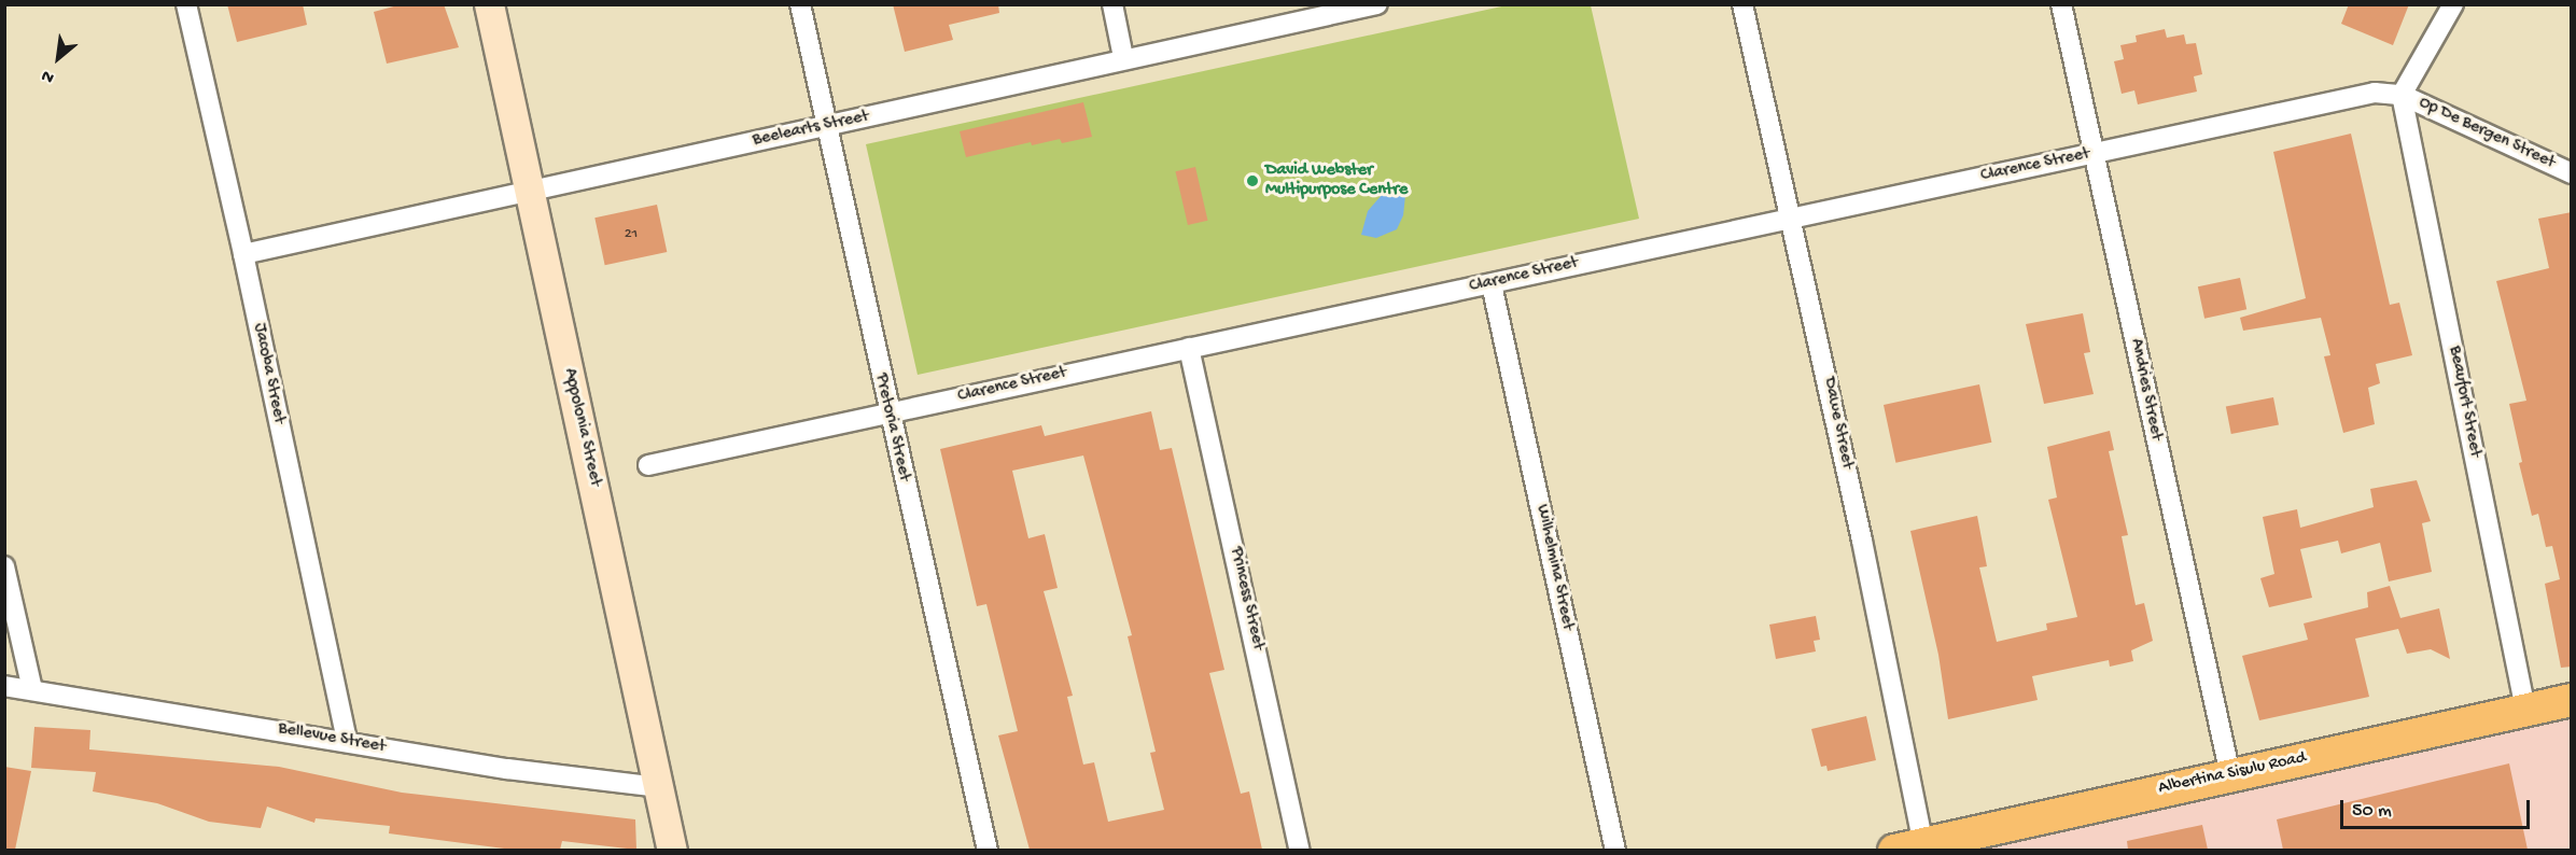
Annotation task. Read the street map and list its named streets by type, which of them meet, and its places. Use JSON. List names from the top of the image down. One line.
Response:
{"streets":{"main road":["Appolonia Street","Albertina Sisulu Road"],"street":["Beelearts Street","Op De Bergen Street","Clarence Street","Jacoba Street","Andries Street","Beaufort Street","Dawe Street","Pretoria Street","Wilhelmina Street","Princess Street","Bellevue Street"]},"crossings":[["Beelearts Street","Jacoba Street"],["Beelearts Street","Appolonia Street"],["Beelearts Street","Pretoria Street"],["Op De Bergen Street","Clarence Street"],["Op De Bergen Street","Beaufort Street"],["Clarence Street","Andries Street"],["Clarence Street","Beaufort Street"],["Clarence Street","Dawe Street"],["Clarence Street","Pretoria Street"],["Clarence Street","Wilhelmina Street"],["Clarence Street","Princess Street"],["Jacoba Street","Bellevue Street"],["Andries Street","Albertina Sisulu Road"],["Beaufort Street","Albertina Sisulu Road"],["Dawe Street","Albertina Sisulu Road"],["Appolonia Street","Bellevue Street"]],"places":["David Webster Multipurpose Centre"],"house_numbers":["21"],"scale_bar":"50 m","north":"bottom left"}
